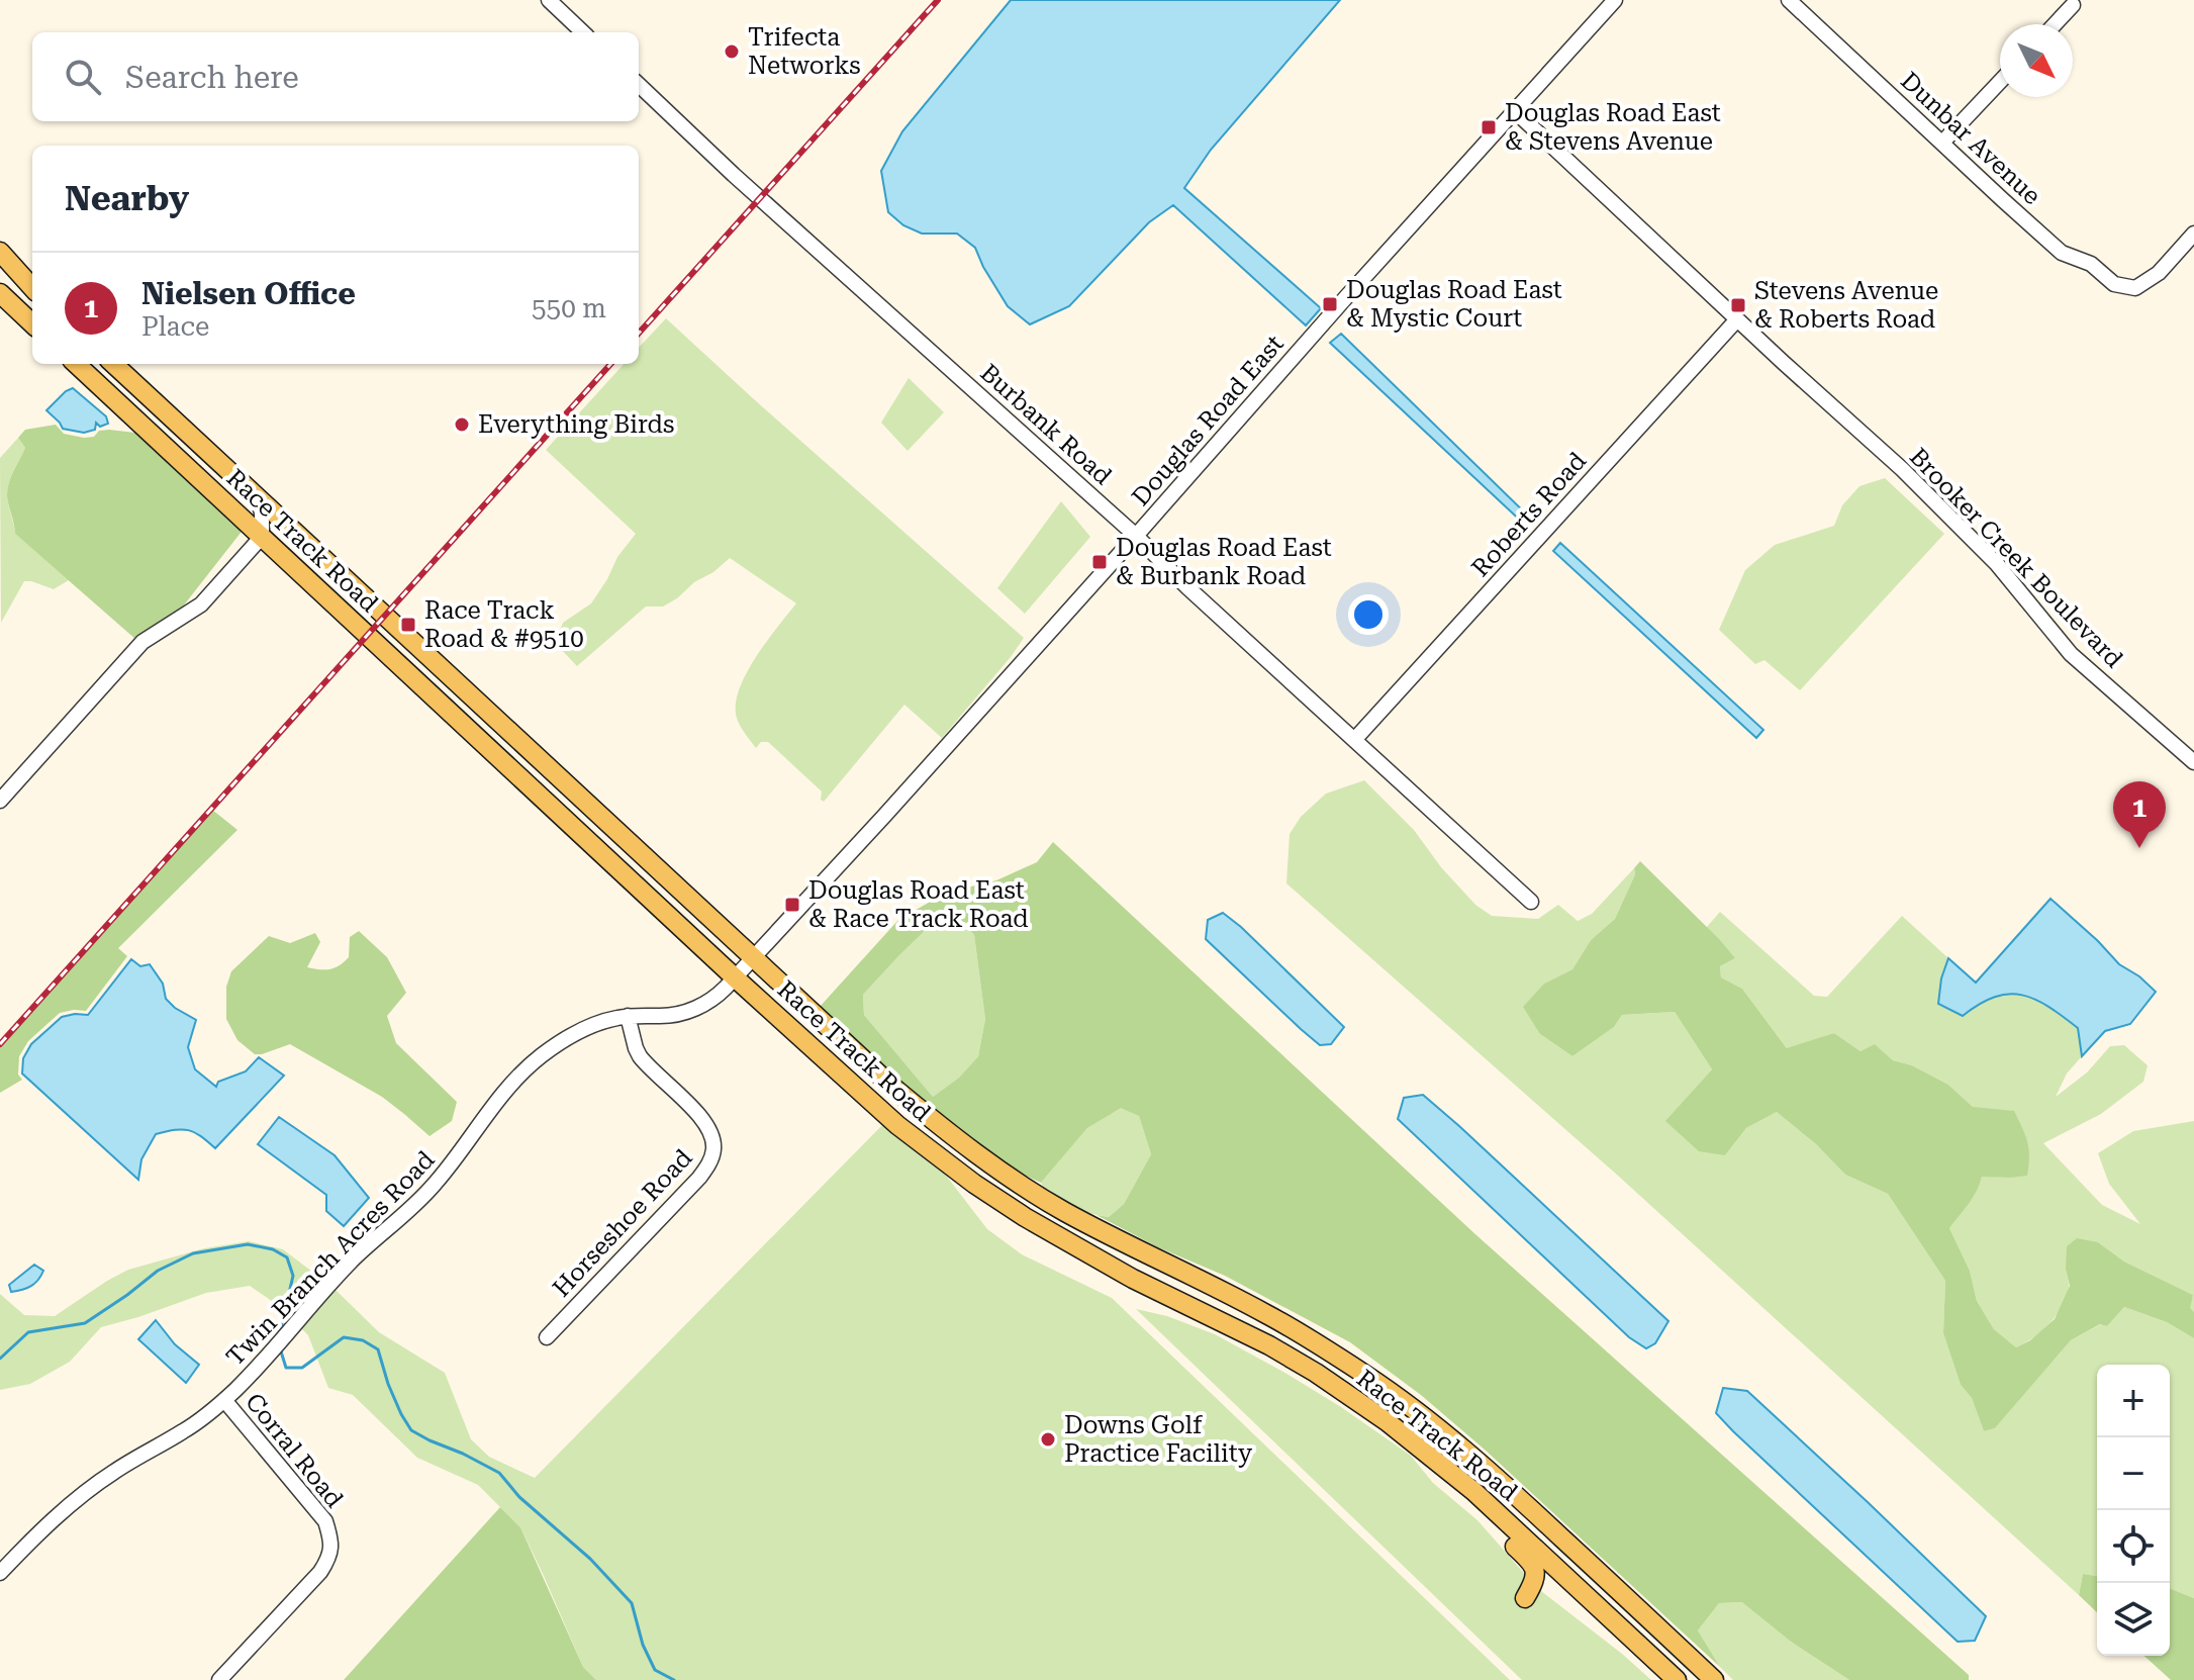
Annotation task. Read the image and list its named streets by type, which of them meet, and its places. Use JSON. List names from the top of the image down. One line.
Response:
{"streets":{"main road":["Race Track Road"],"street":["Dunbar Avenue","Douglas Road East","Burbank Road","Roberts Road","Brooker Creek Boulevard","Horseshoe Road","Twin Branch Acres Road","Corral Road"]},"crossings":[["Douglas Road East","Burbank Road"],["Douglas Road East","Race Track Road"],["Douglas Road East","Brooker Creek Boulevard"],["Douglas Road East","Twin Branch Acres Road"],["Burbank Road","Roberts Road"],["Roberts Road","Brooker Creek Boulevard"],["Race Track Road","Twin Branch Acres Road"],["Horseshoe Road","Twin Branch Acres Road"],["Twin Branch Acres Road","Corral Road"]],"places":{"other":["Trifecta Networks","Everything Birds","Downs Golf Practice Facility"],"transit":["Douglas Road East & Stevens Avenue","Douglas Road East & Mystic Court","Stevens Avenue & Roberts Road","Douglas Road East & Burbank Road","Race Track Road & #9510","Douglas Road East & Race Track Road"]},"north":"bottom right","page":{"search":"Search here","heading":"Nearby","list":[{"mark":"1","name":"Nielsen Office","note":"Place","value":"550 m"}],"pins":"1","map_buttons":["+","−"]}}
